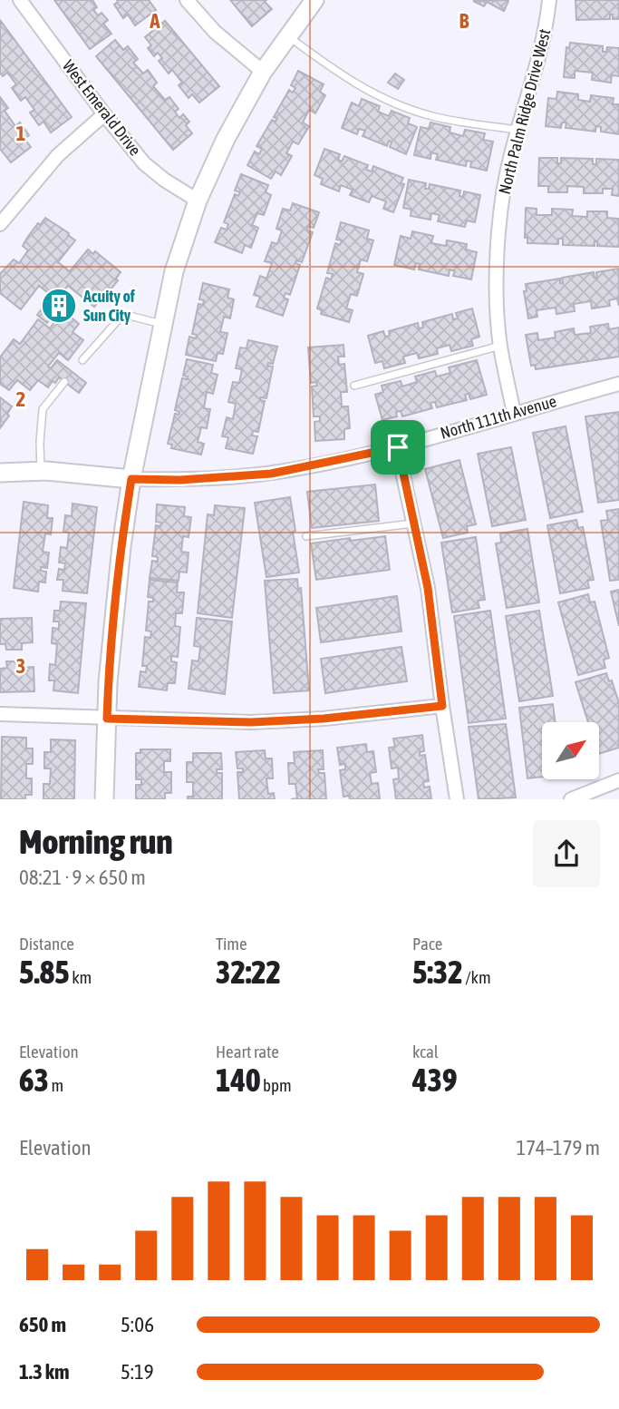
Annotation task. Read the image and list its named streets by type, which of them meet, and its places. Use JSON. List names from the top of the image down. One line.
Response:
{"streets":{"street":["West Emerald Drive","North Palm Ridge Drive West","North 111th Avenue"]},"crossings":[["North Palm Ridge Drive West","North 111th Avenue"]],"places":{"building":["Acuity of Sun City"]},"north":"top right","page":{"heading":["Morning run","08:21 · 9 × 650 m"],"stats":[["Distance","5.85 km"],["Time","32:22"],["Pace","5:32 /km"],["Elevation","63 m"],["Heart rate","140 bpm"],["kcal","439"]],"chart":["Elevation","174–179 m"],"list":[{"name":"650 m","note":"5:06"},{"name":"1.3 km","note":"5:19"}]},"grid":{"columns":["A","B"],"rows":["1","2","3"]}}
